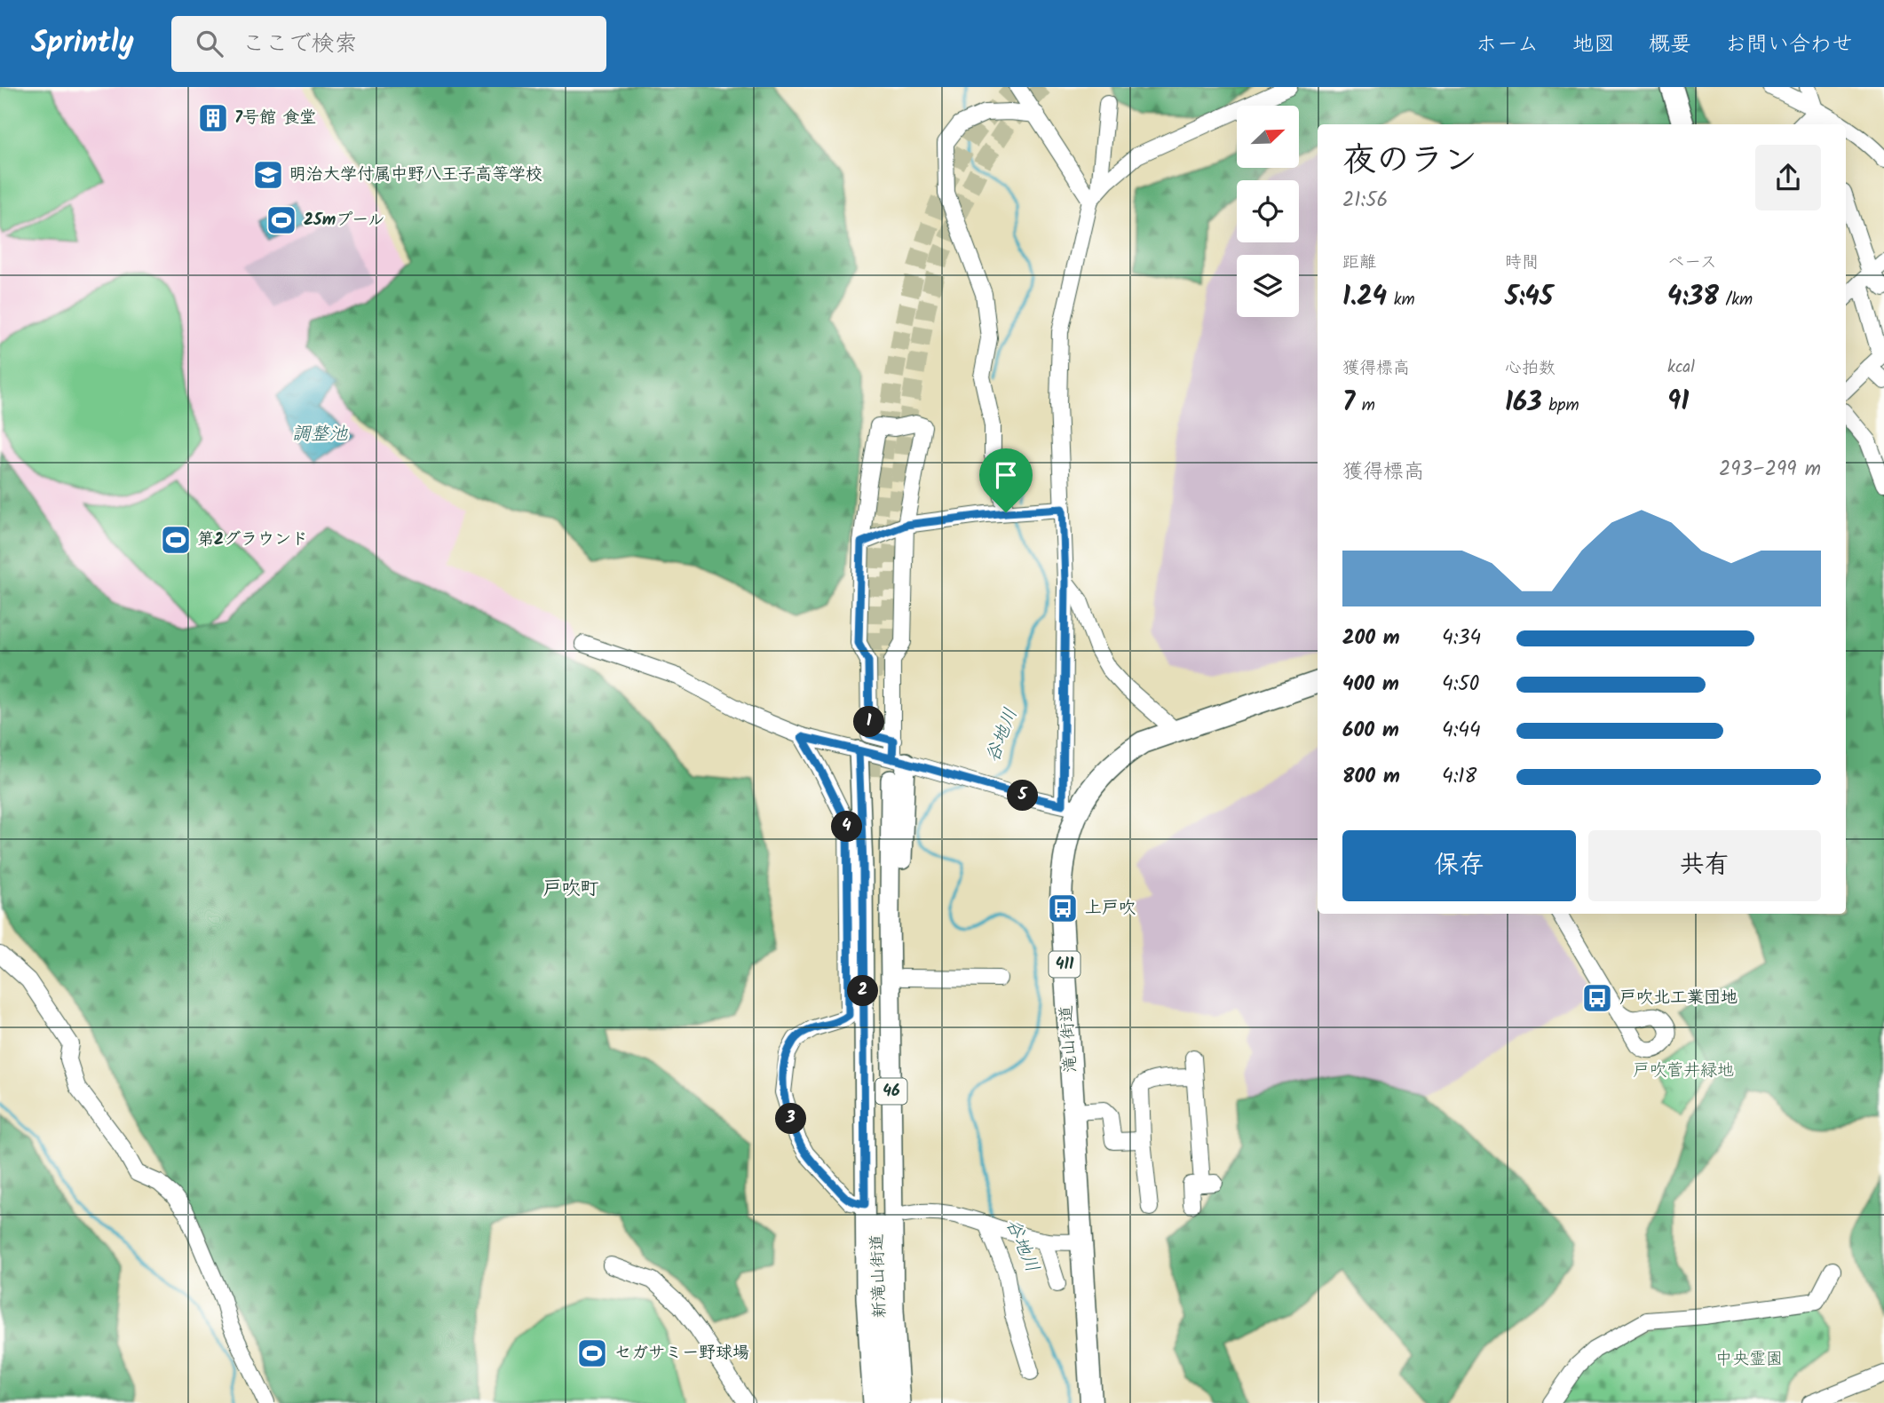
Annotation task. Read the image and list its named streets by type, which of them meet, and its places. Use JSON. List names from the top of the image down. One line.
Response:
{"streets":{"highway":["411","滝山街道"],"main road":["46","新滝山街道"]},"crossings":[["46","新滝山街道"]],"districts":["戸吹町"],"water":["調整池","谷地川"],"parks":["戸吹菅井緑地","中央霊園"],"places":{"building":["7号館 食堂"],"school or university":["明治大学付属中野八王子高等学校"],"sports":["25mプール","第2グラウンド","セガサミー野球場"],"bus stop":["上戸吹","戸吹北工業団地"]},"north":"top right","page":{"header":"Sprintly","search":"ここで検索","nav":["ホーム","地図","概要","お問い合わせ"],"heading":["夜のラン","21:56"],"stats":[["距離","1.24 km"],["時間","5:45"],["ペース","4:38 /km"],["獲得標高","7 m"],["心拍数","163 bpm"],["kcal","91"]],"chart":["獲得標高","293–299 m"],"list":[{"name":"200 m","note":"4:34"},{"name":"400 m","note":"4:50"},{"name":"600 m","note":"4:44"},{"name":"800 m","note":"4:18"}],"pins":["1","5","4","2","3"],"buttons":["保存","共有"]}}
